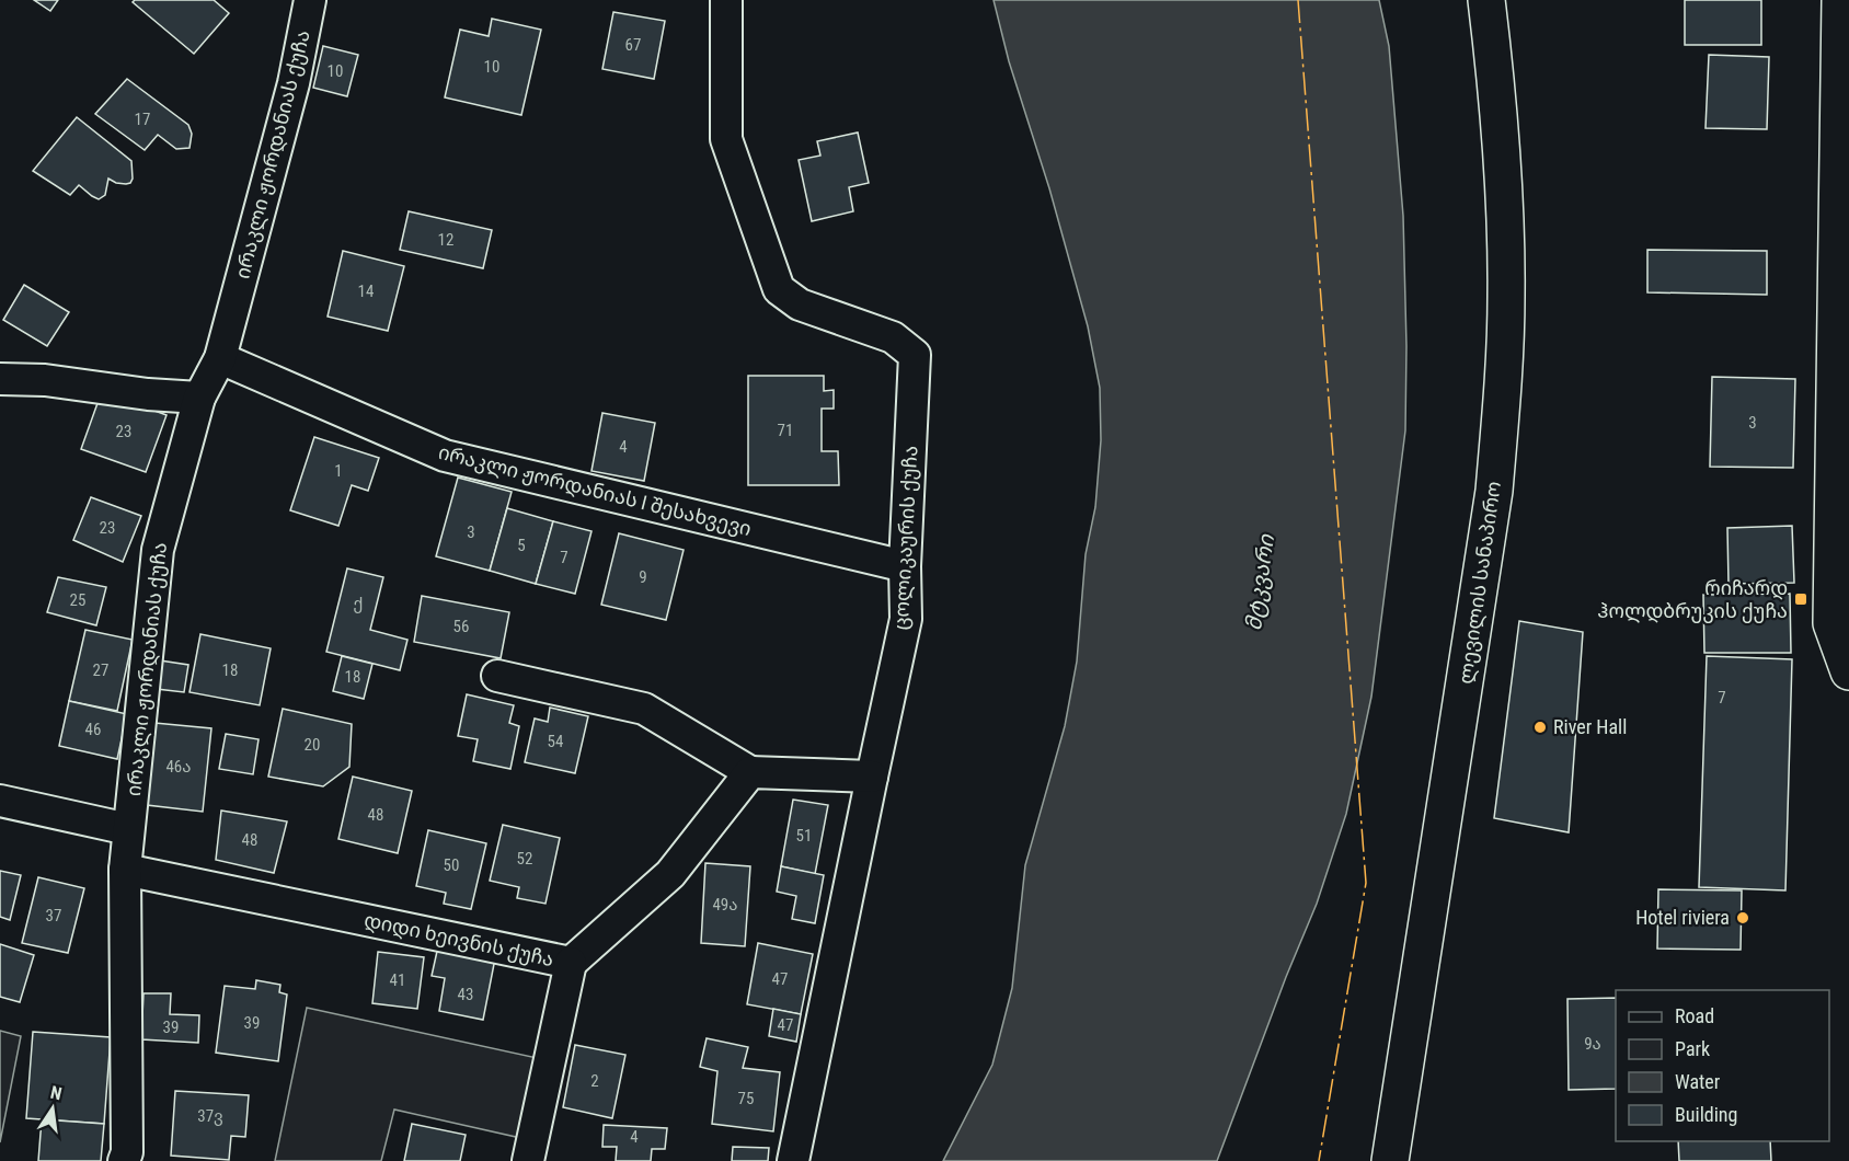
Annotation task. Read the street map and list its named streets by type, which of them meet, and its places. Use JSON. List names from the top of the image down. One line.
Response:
{"streets":{"main road":["ლევილის სანაპირო"],"street":["ირაკლი ჟორდანიას ქუჩა","ირაკლი ჟორდანიას I შესახვევი","ცოლიკაურის ქუჩა","დიდი ხეივნის ქუჩა"]},"crossings":[["ირაკლი ჟორდანიას ქუჩა","ირაკლი ჟორდანიას I შესახვევი"],["ირაკლი ჟორდანიას ქუჩა","დიდი ხეივნის ქუჩა"],["ირაკლი ჟორდანიას I შესახვევი","ცოლიკაურის ქუჩა"]],"water":["მტკვარი"],"places":{"transit":["რიჩარდ ჰოლდბრუკის ქუჩა"],"other":["River Hall","Hotel riviera"]},"house_numbers":["67","10","10","17","12","14","3","71","23","4","1","23","3","5","7","9","25","ქ","56","27","18","18","7","46","54","20","46ა","48","51","48","52","50","49ა","37","47","41","43","39","47","39","9ა","2","75","37ვ","4"],"legend":["Road","Park","Water","Building"],"north":"top"}
